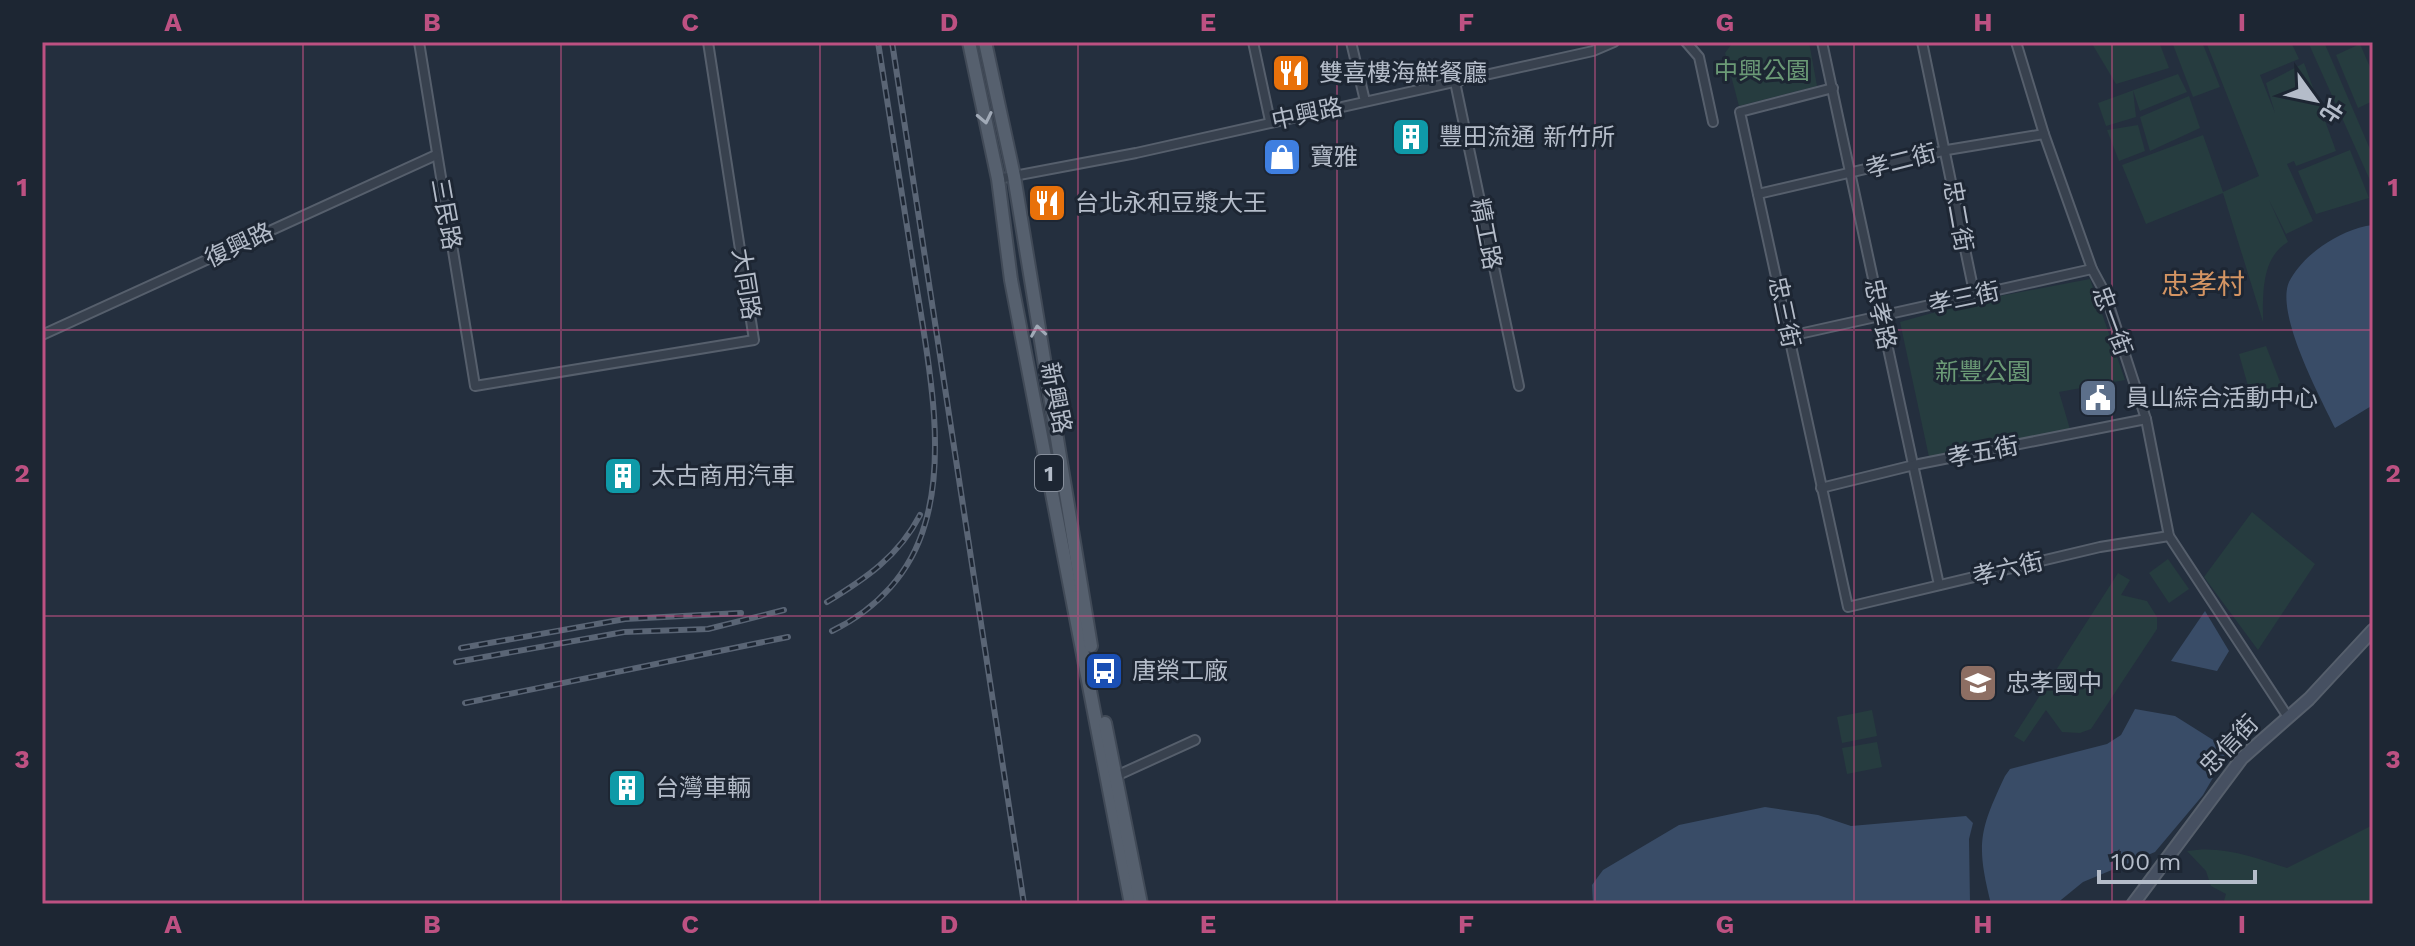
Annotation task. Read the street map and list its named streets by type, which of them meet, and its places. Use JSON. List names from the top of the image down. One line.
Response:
{"streets":{"main road":["新興路","1"],"street":["中興路","孝二街","三民路","忠二街","精工路","復興路","大同路","孝三街","忠三街","忠孝路","忠一街","孝五街","孝六街","忠信街"]},"crossings":[["中興路","精工路"],["中興路","新興路"],["孝二街","忠二街"],["孝二街","忠三街"],["孝二街","忠孝路"],["孝二街","忠一街"],["三民路","復興路"],["三民路","大同路"],["忠二街","孝三街"],["孝三街","忠三街"],["孝三街","忠孝路"],["孝三街","忠一街"],["忠三街","忠孝路"],["忠三街","孝五街"],["忠三街","孝六街"],["忠孝路","孝五街"],["忠孝路","孝六街"],["忠一街","孝五街"],["忠一街","孝六街"],["忠一街","忠信街"]],"districts":["忠孝村"],"parks":["中興公園","新豐公園"],"places":{"restaurant":["雙喜樓海鮮餐廳","台北永和豆漿大王"],"building":["豐田流通 新竹所","太古商用汽車","台灣車輛"],"shop":["寶雅"],"public building":["員山綜合活動中心"],"bus stop":["唐榮工廠"],"school or university":["忠孝國中"]},"scale_bar":"100 m","north":"bottom right","grid":{"columns":["A","B","C","D","E","F","G","H","I"],"rows":["1","2","3"]}}
